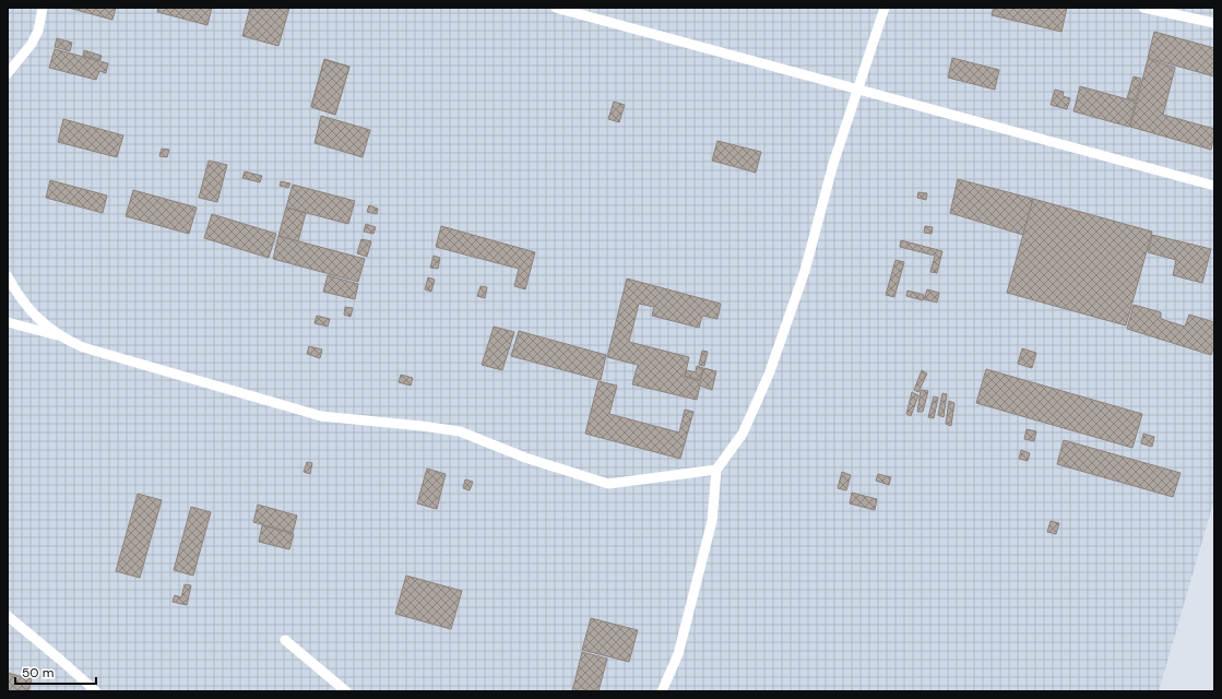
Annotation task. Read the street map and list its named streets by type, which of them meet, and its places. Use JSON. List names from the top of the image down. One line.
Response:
{"scale_bar":"50 m"}
